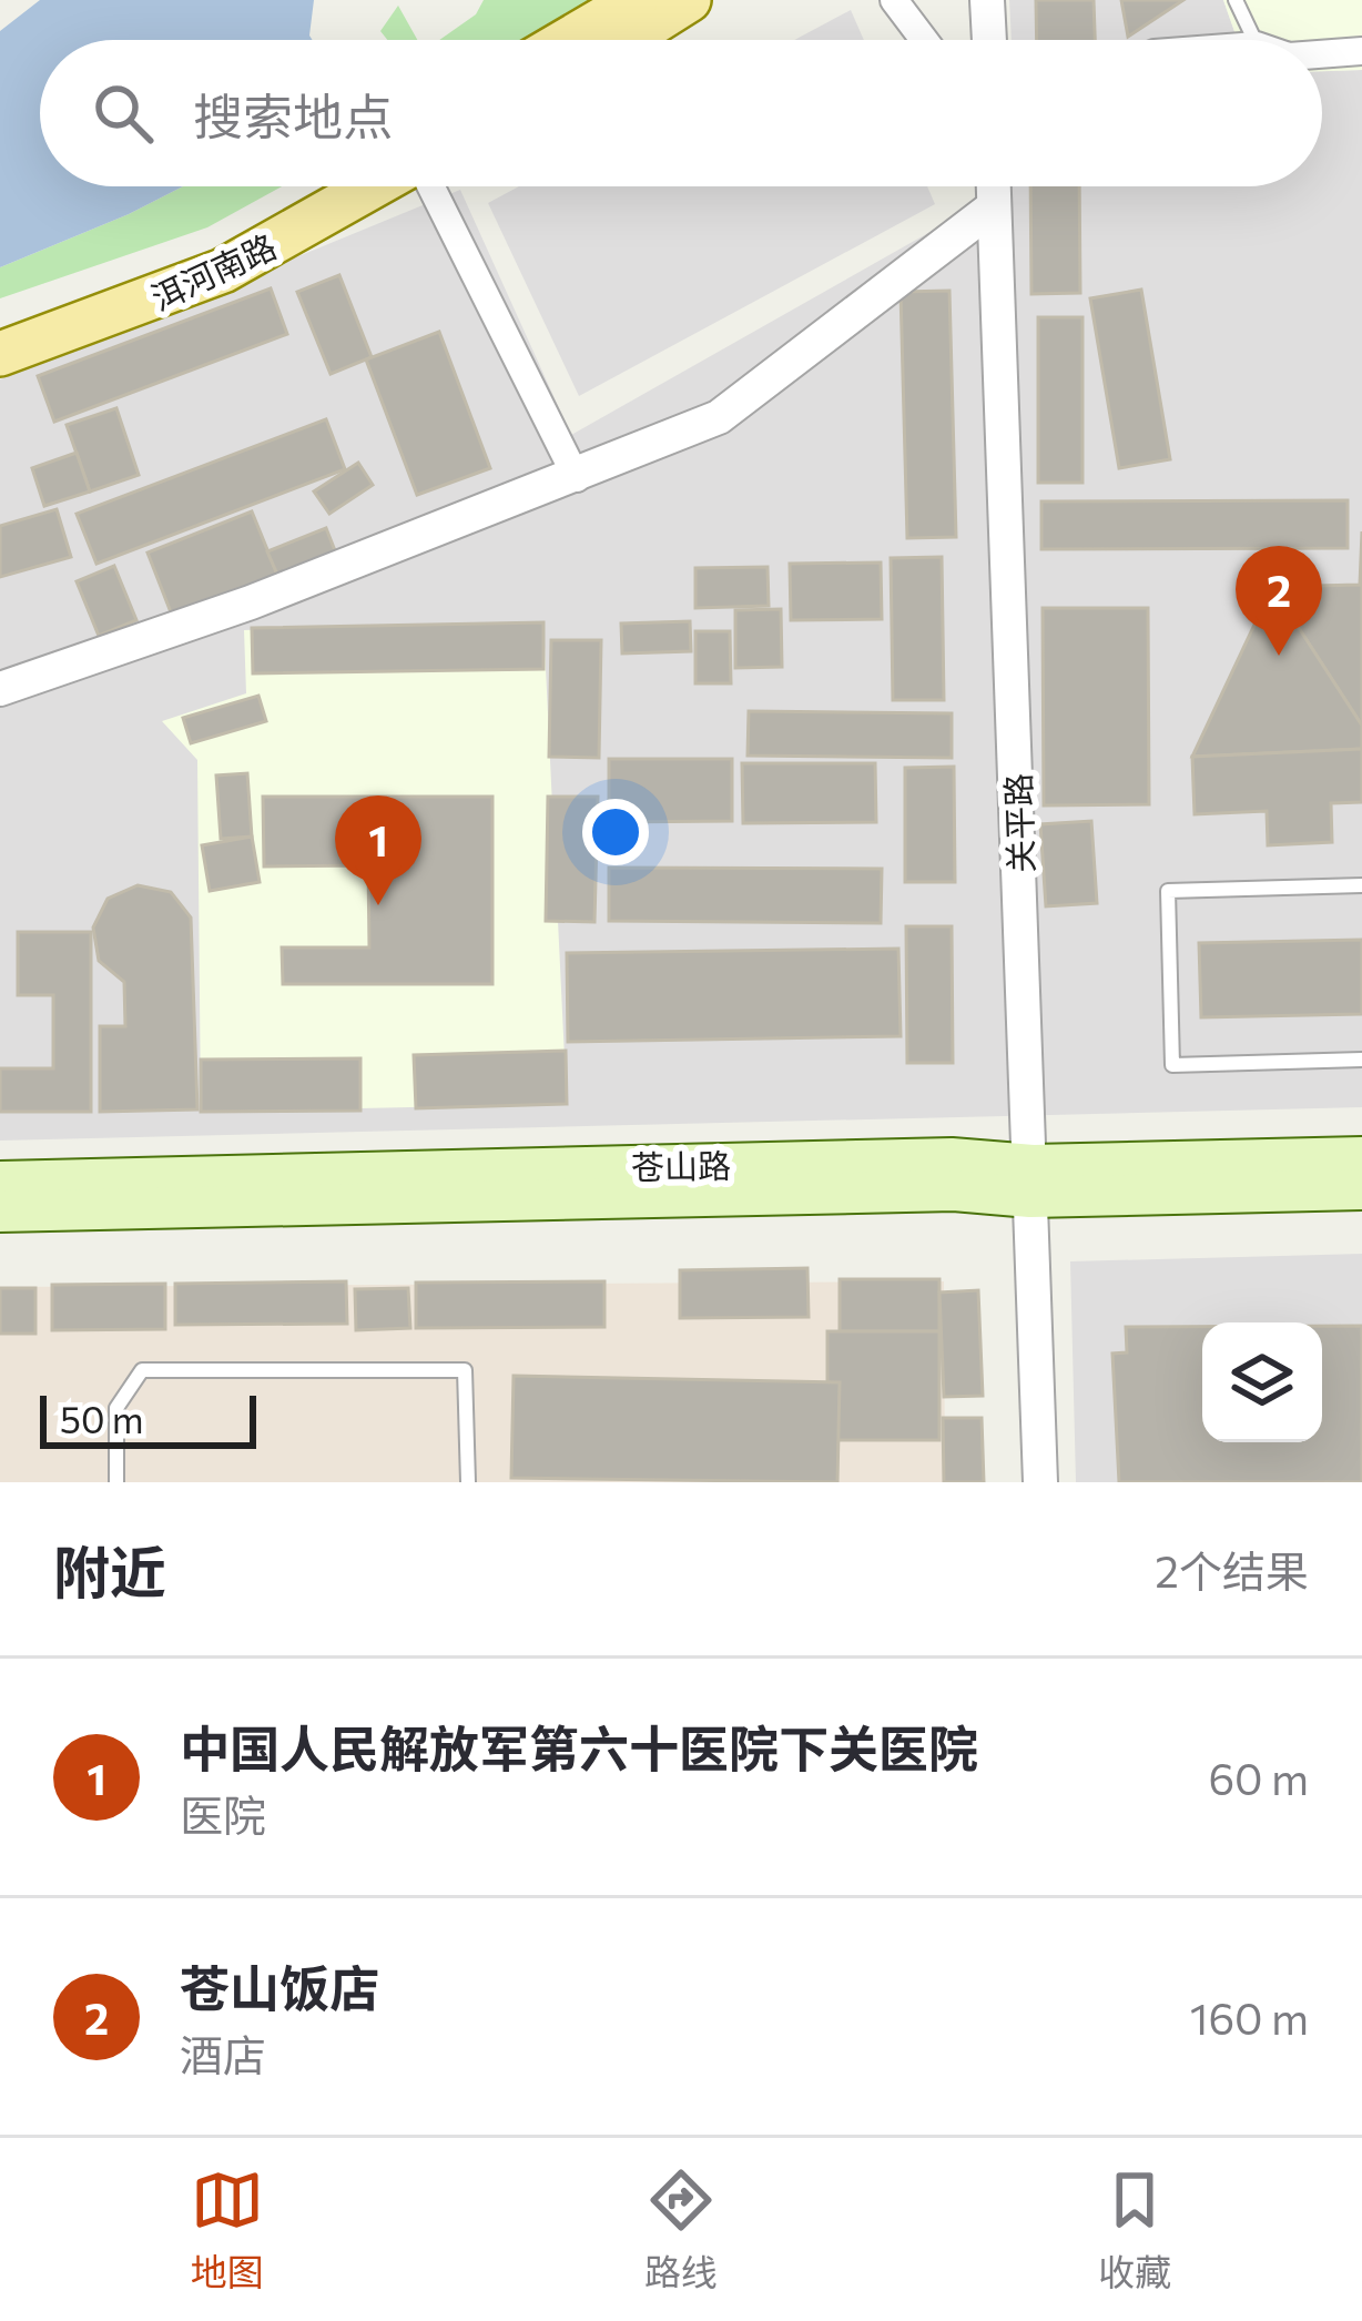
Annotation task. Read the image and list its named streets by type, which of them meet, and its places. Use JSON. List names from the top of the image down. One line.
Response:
{"streets":{"main road":["洱河南路","苍山路"],"street":["关平路"]},"crossings":[["关平路","苍山路"]],"scale_bar":"50 m","page":{"search":"搜索地点","pins":["2","1"],"scale":"50 m","heading":["附近","2个结果"],"list":[{"mark":"1","name":"中国人民解放军第六十医院下关医院","note":"医院","value":"60 m"},{"mark":"2","name":"苍山饭店","note":"酒店","value":"160 m"}],"nav":["地图","路线","收藏"]}}
